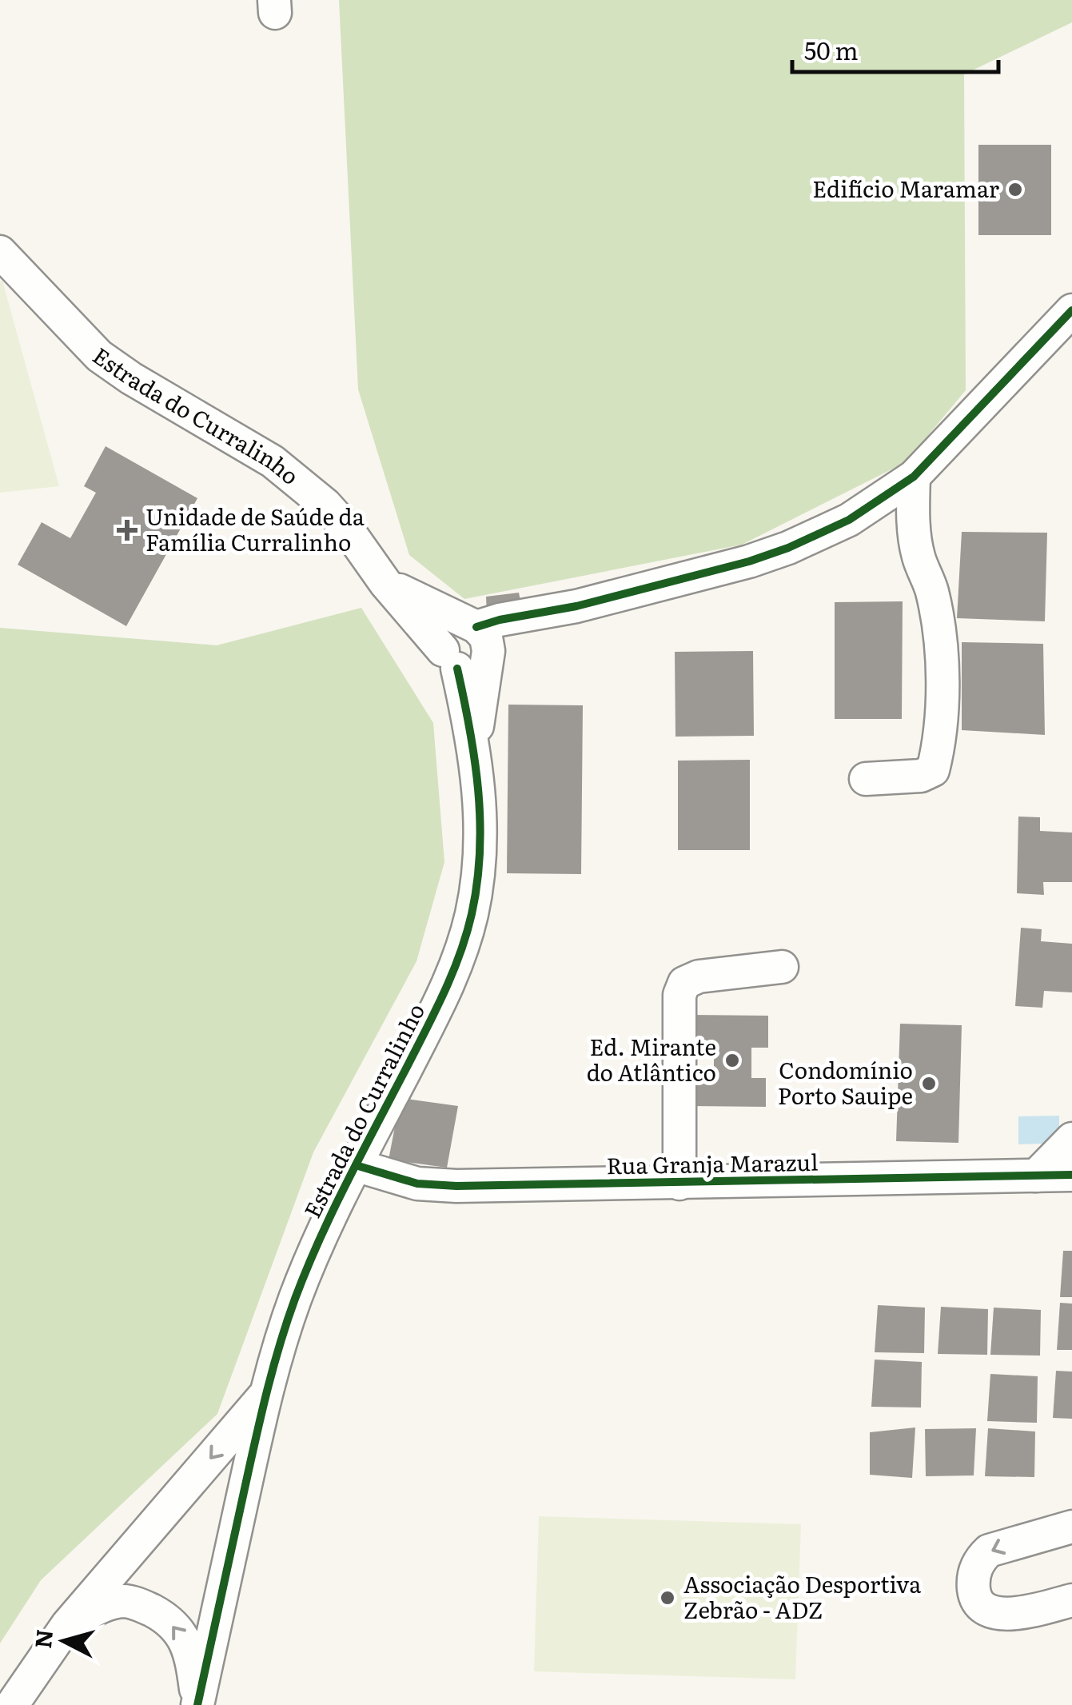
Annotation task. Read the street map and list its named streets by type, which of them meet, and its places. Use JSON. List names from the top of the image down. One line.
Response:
{"streets":{"street":["Estrada do Curralinho","Rua Granja Marazul"]},"crossings":[["Estrada do Curralinho","Rua Granja Marazul"]],"places":{"other":["Edifício Maramar","Ed. Mirante do Atlântico","Condomínio Porto Sauipe","Associação Desportiva Zebrão - ADZ"],"health":["Unidade de Saúde da Família Curralinho"]},"scale_bar":"50 m","north":"left"}
